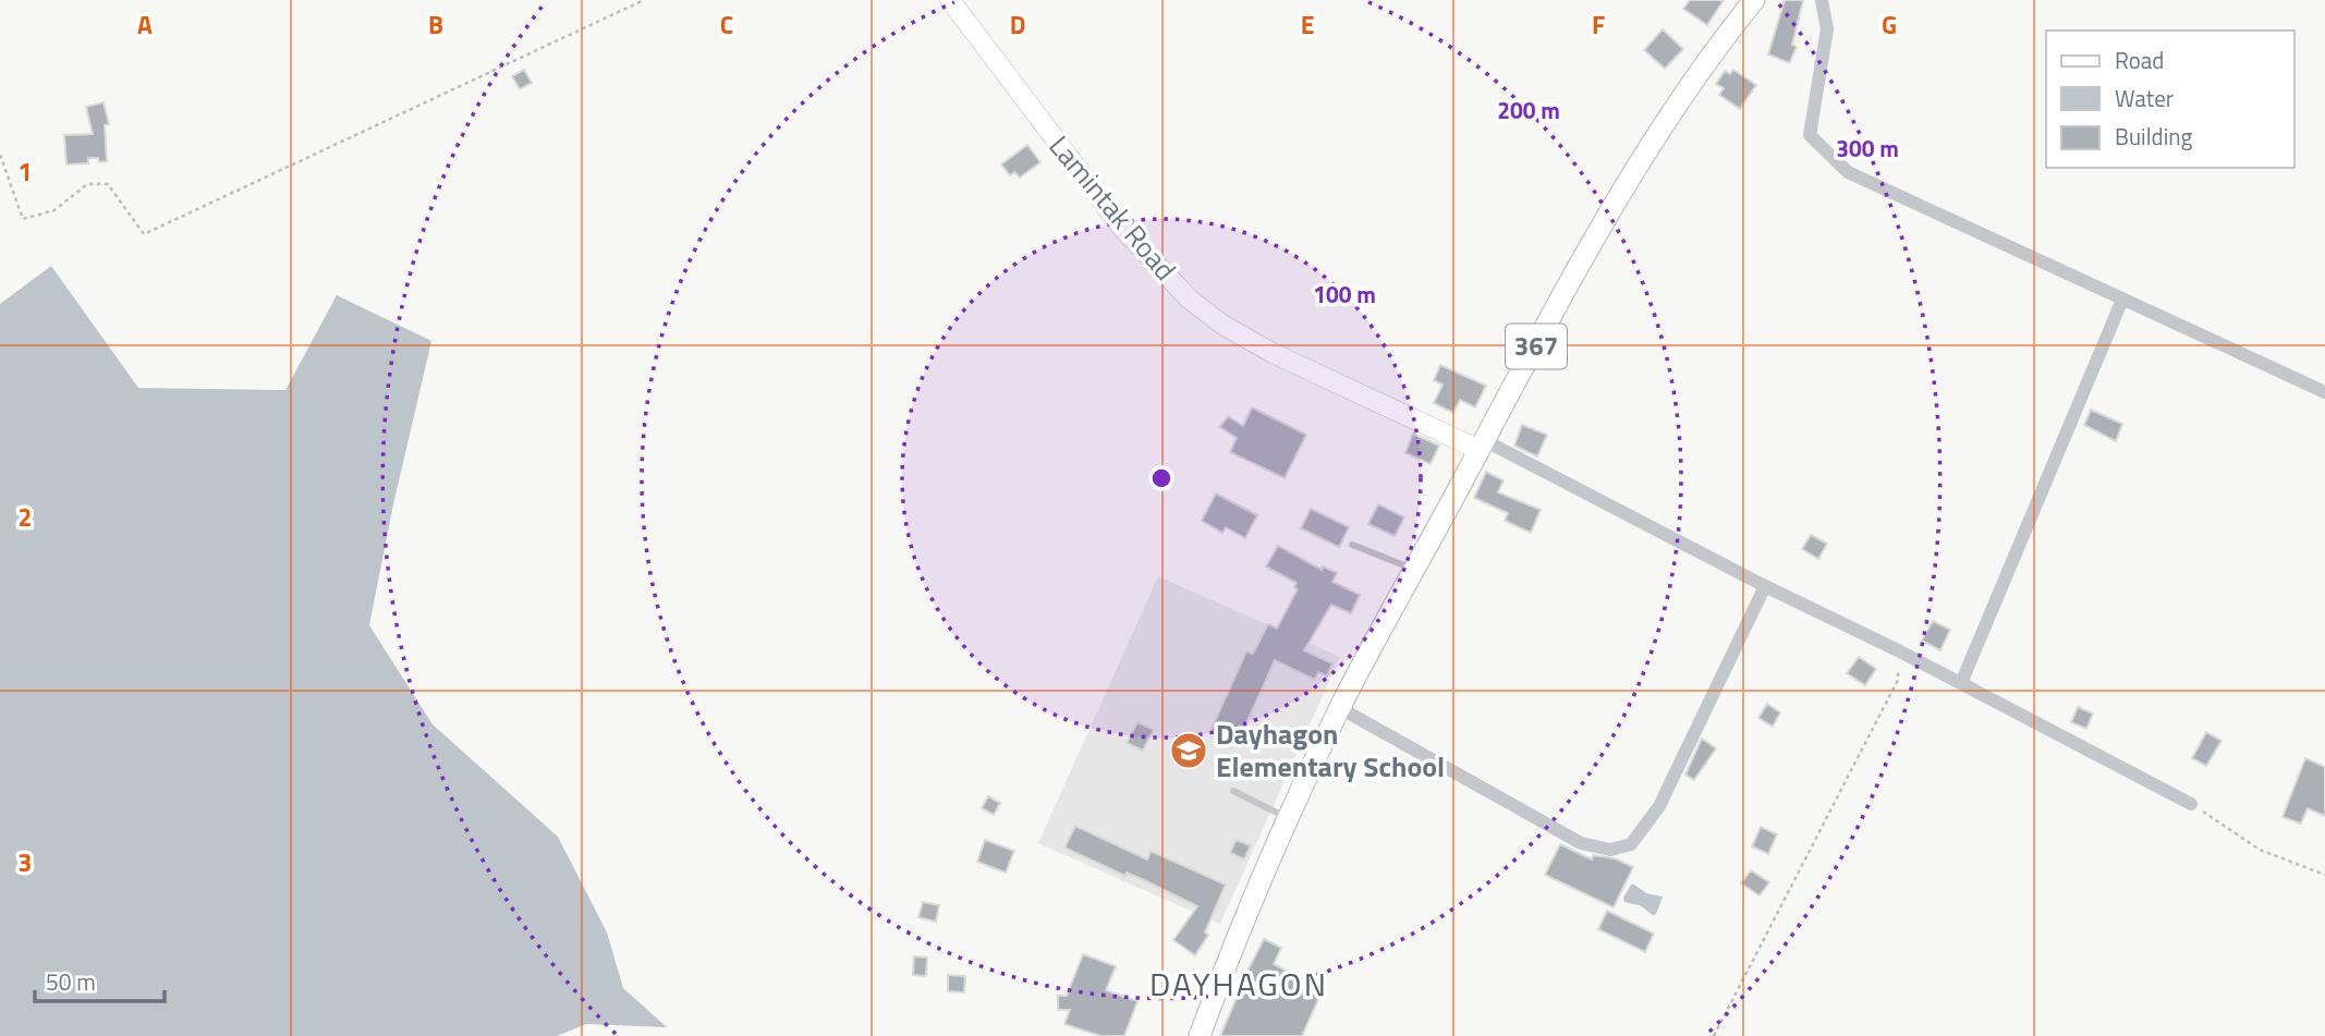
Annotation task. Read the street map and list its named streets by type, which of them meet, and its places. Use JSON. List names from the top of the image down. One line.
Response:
{"streets":{"main road":["Lamintak Road","367"]},"crossings":[["Lamintak Road","367"]],"districts":["DAYHAGON"],"places":{"school or university":["Dayhagon Elementary School"]},"legend":["Road","Water","Building"],"scale_bar":"50 m","grid":{"columns":["A","B","C","D","E","F","G"],"rows":["1","2","3"]},"rings":["200 m","300 m","100 m"]}
